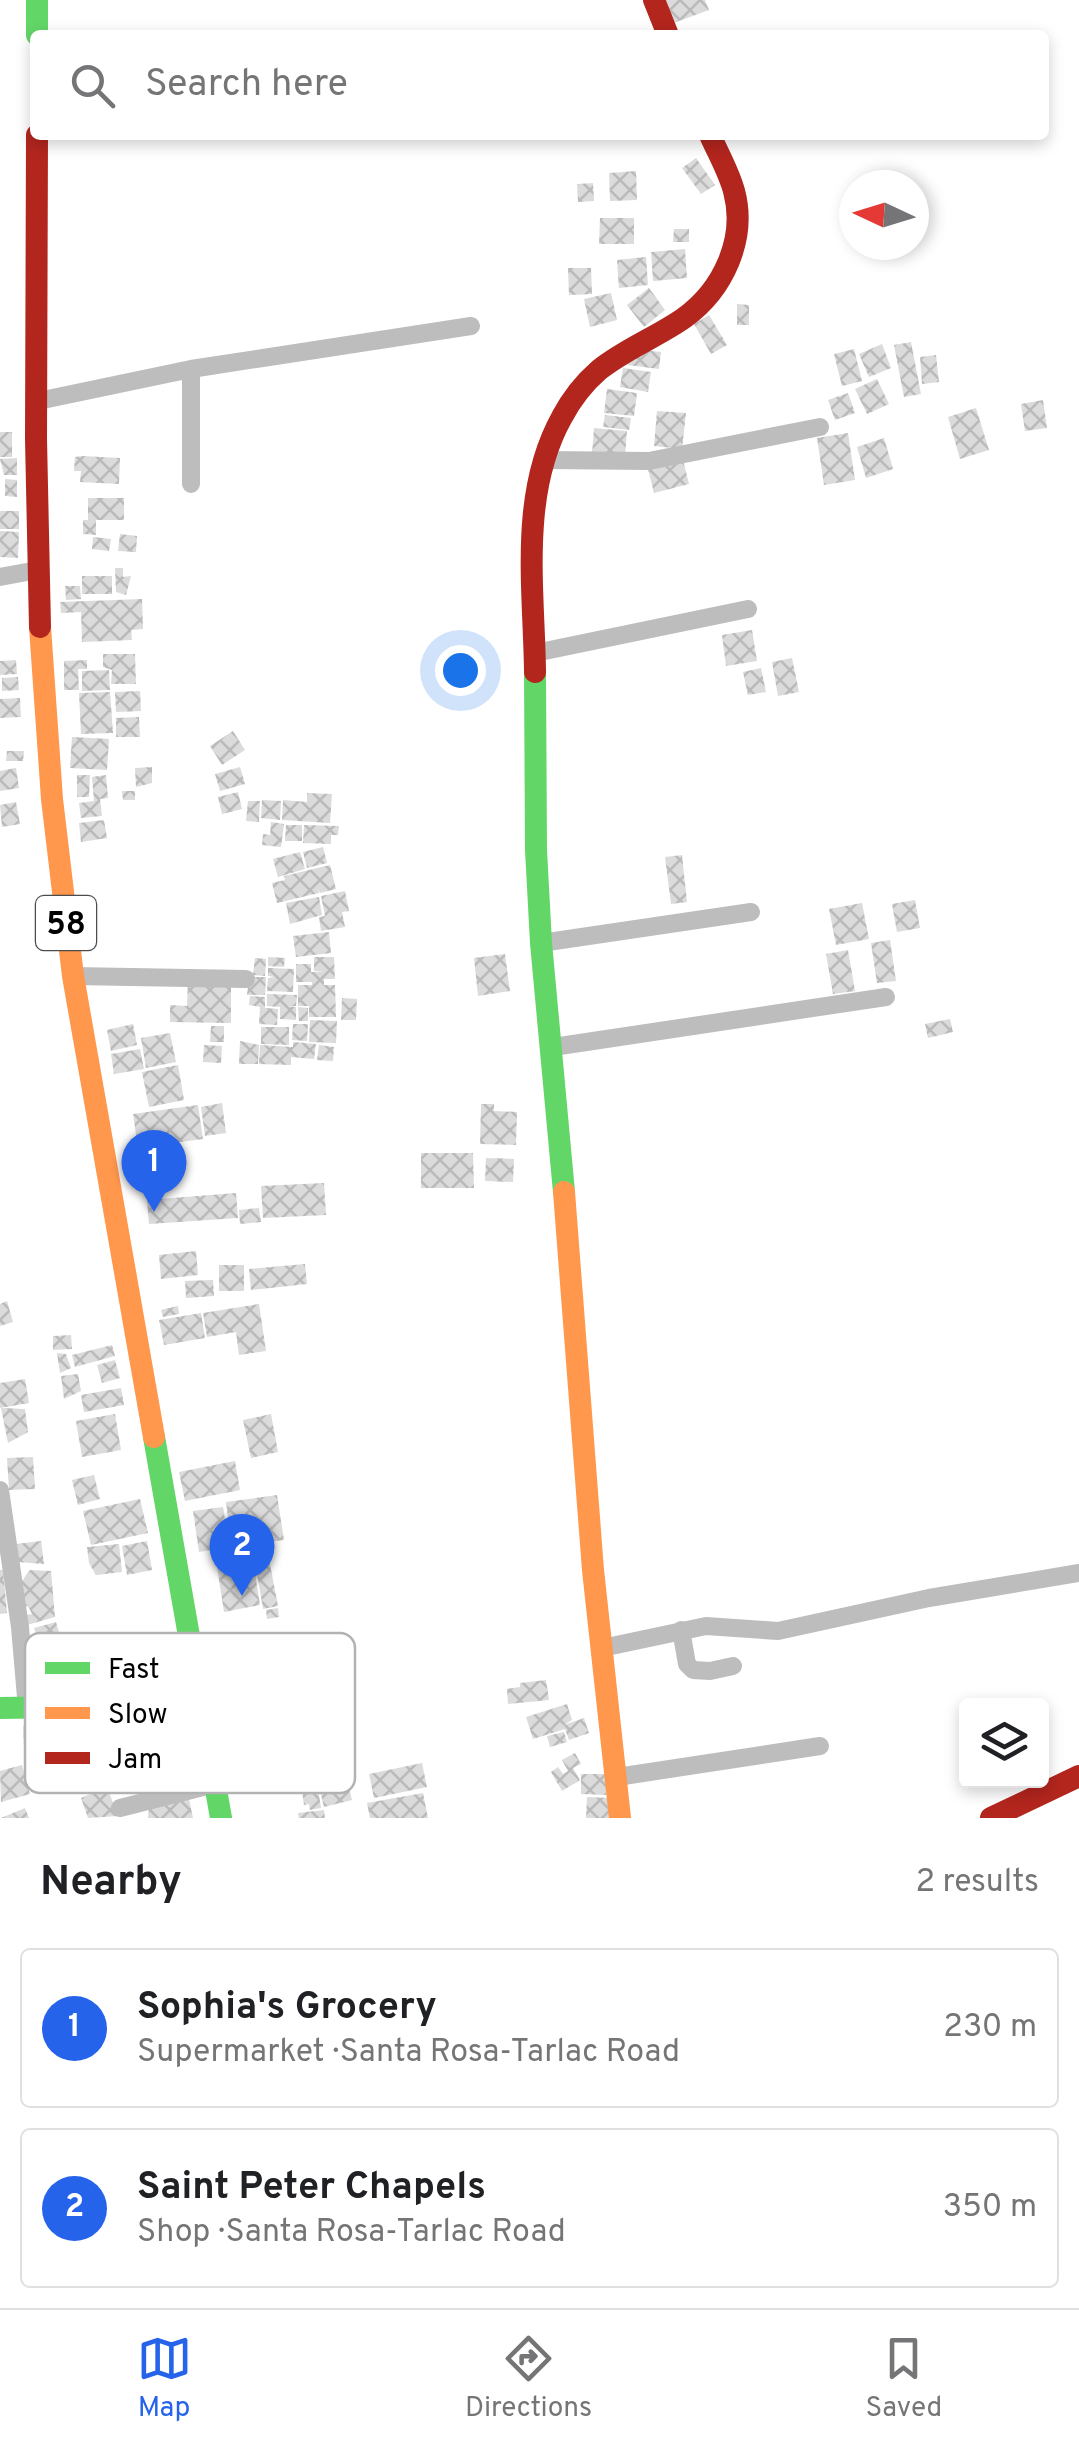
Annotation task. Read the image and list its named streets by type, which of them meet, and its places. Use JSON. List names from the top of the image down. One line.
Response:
{"streets":{"main road":["58"]},"legend":["Fast","Slow","Jam"],"north":"left","page":{"search":"Search here","pins":["1","2"],"heading":["Nearby","2 results"],"list":[{"mark":"1","name":"Sophia's Grocery","note":"Supermarket · Santa Rosa-Tarlac Road","value":"230 m"},{"mark":"2","name":"Saint Peter Chapels","note":"Shop · Santa Rosa-Tarlac Road","value":"350 m"}],"nav":["Map","Directions","Saved"]}}
